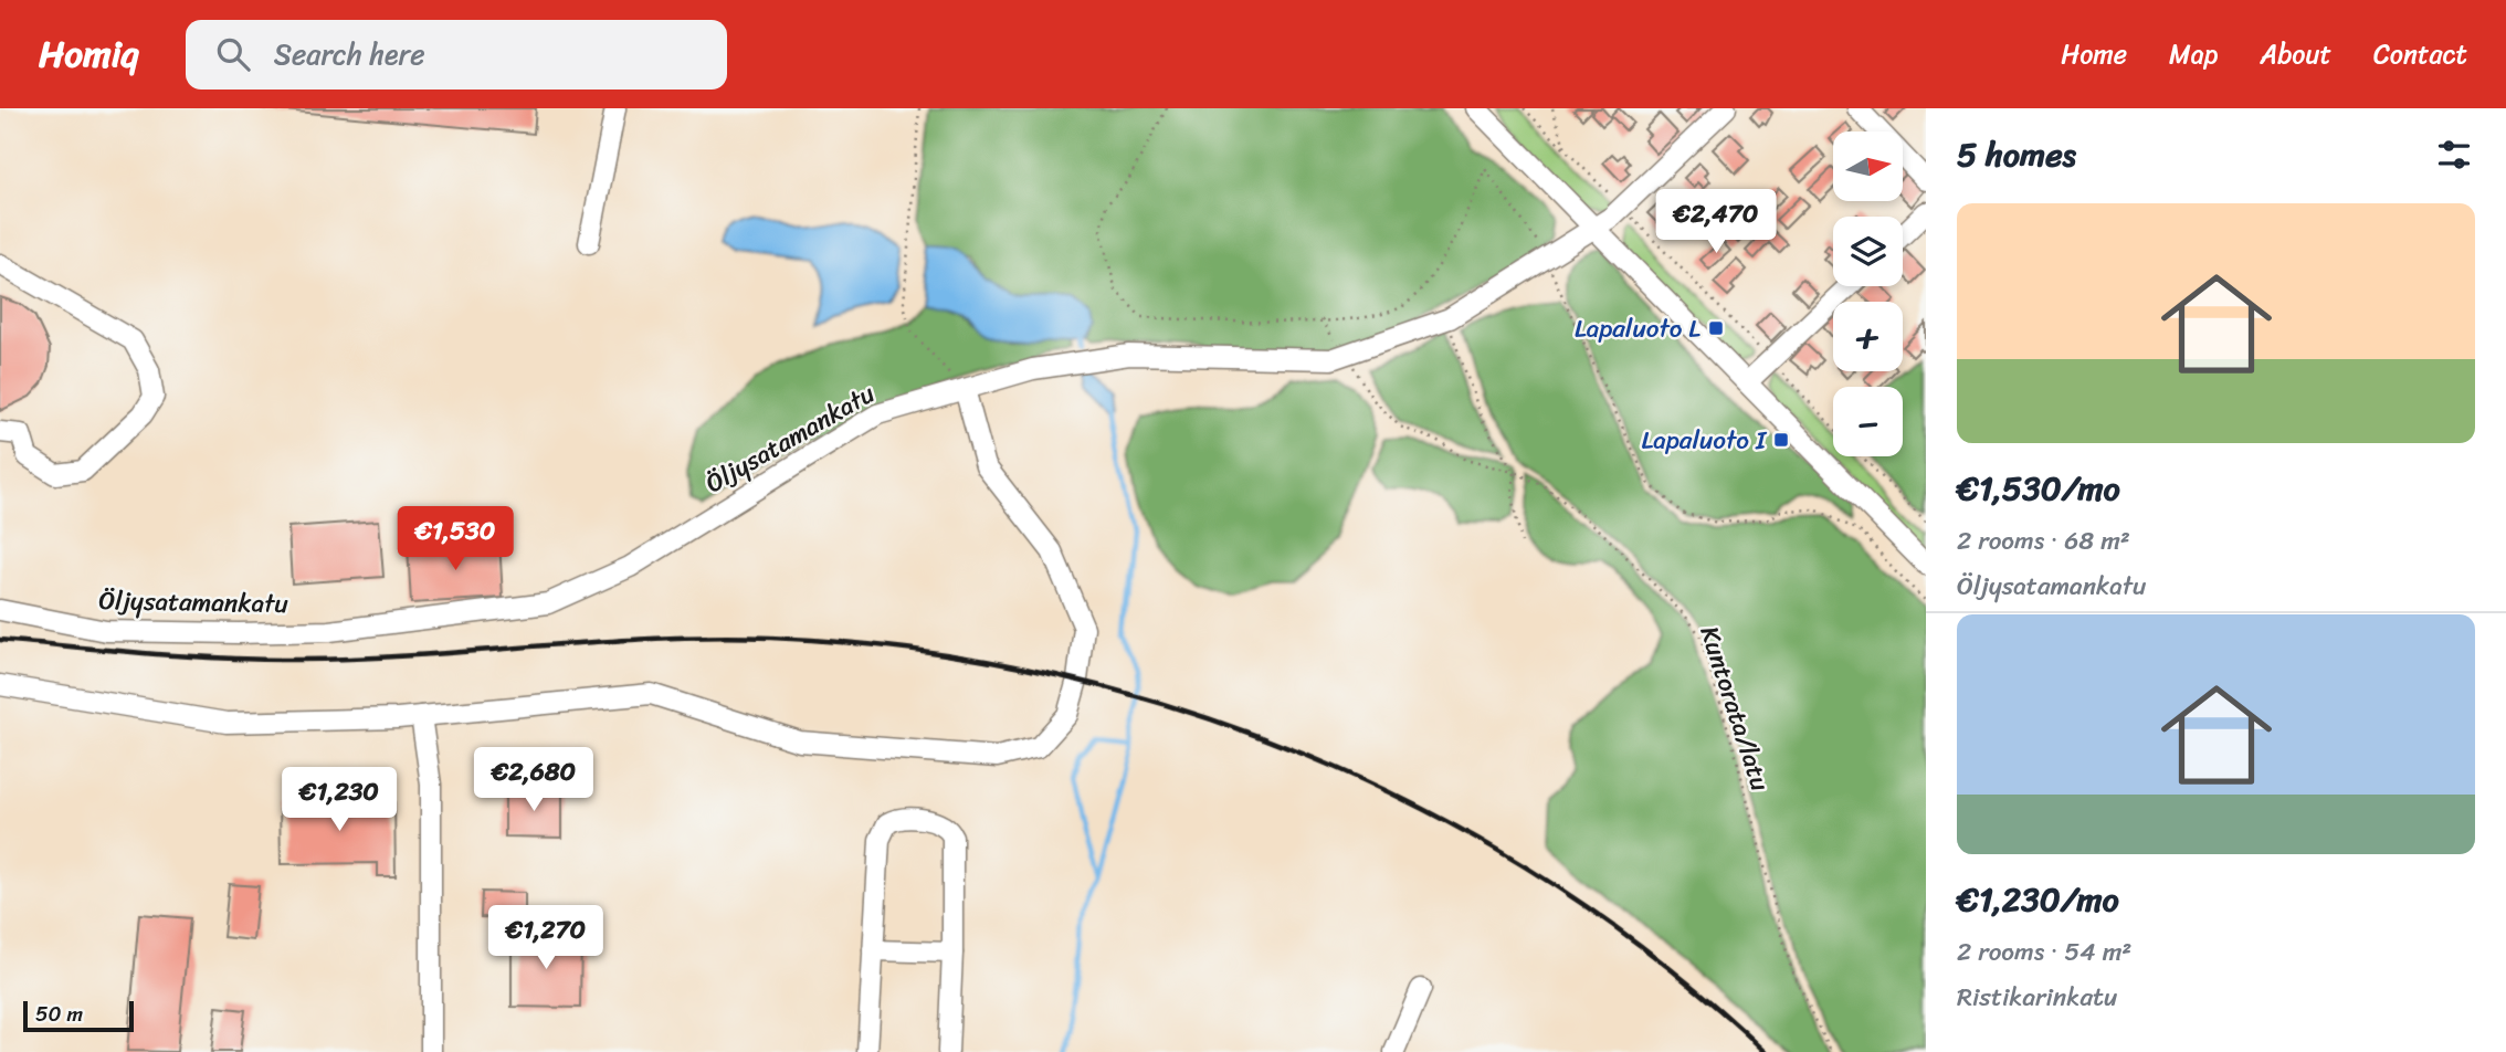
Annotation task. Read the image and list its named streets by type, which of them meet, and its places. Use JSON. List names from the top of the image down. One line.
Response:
{"streets":{"street":["Öljysatamankatu"],"path":["Kuntorata/latu"]},"crossings":[["Öljysatamankatu","Kuntorata/latu"]],"places":{"transit":["Lapaluoto L","Lapaluoto I"]},"scale_bar":"50 m","north":"right","page":{"header":"Homiq","search":"Search here","nav":["Home","Map","About","Contact"],"heading":"5 homes","map_buttons":["+","−"],"price":["€2,470","€1,530","€2,680","€1,230","€1,270"],"list":[{"name":"€1,530/mo","note":"2 rooms · 68 m² · Öljysatamankatu"},{"name":"€1,230/mo","note":"2 rooms · 54 m² · Ristikarinkatu"}],"scale":"50 m"}}
